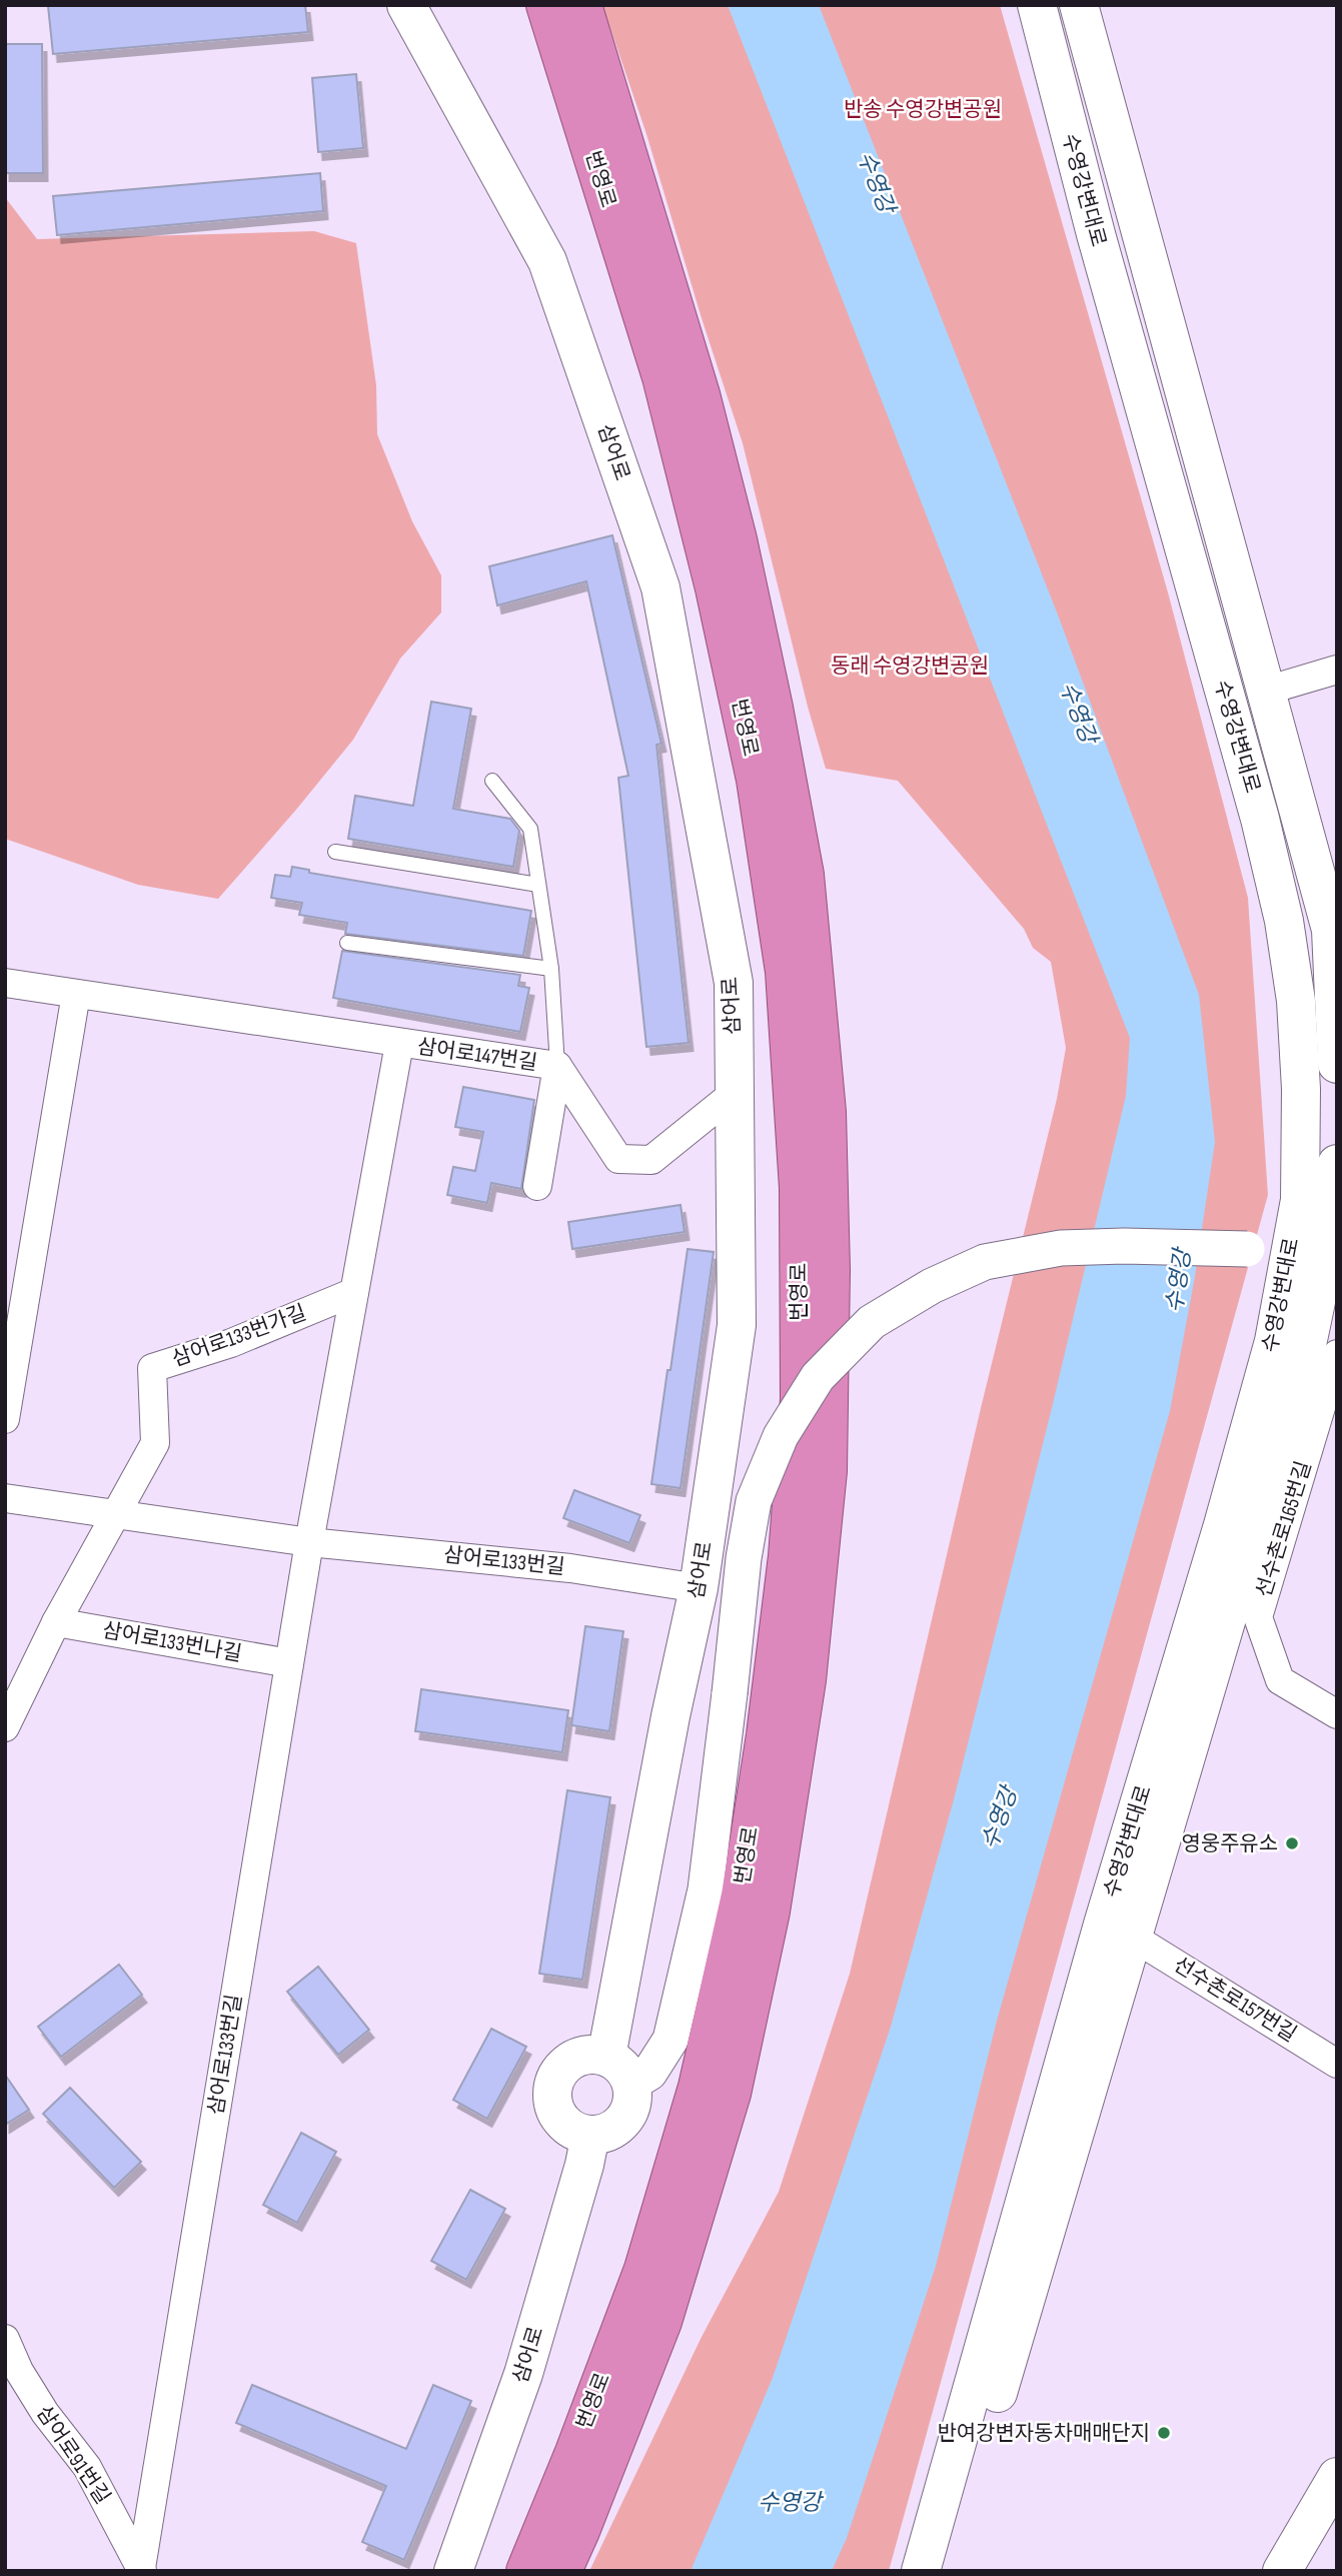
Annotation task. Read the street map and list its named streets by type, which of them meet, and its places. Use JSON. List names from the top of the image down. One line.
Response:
{"streets":{"highway":["번영로"],"main road":["수영강변대로","삼어로"],"street":["삼어로147번길","삼어로133번가길","선수촌로165번길","삼어로133번길","삼어로133번나길","선수촌로157번길","삼어로91번길"]},"crossings":[["수영강변대로","선수촌로157번길"],["삼어로","삼어로147번길"],["삼어로","삼어로133번길"],["삼어로133번가길","삼어로133번길"],["삼어로133번길","삼어로133번나길"],["삼어로133번길","삼어로91번길"]],"water":["수영강"],"parks":["반송 수영강변공원","동래 수영강변공원"],"places":["영웅주유소","반여강변자동차매매단지"]}
